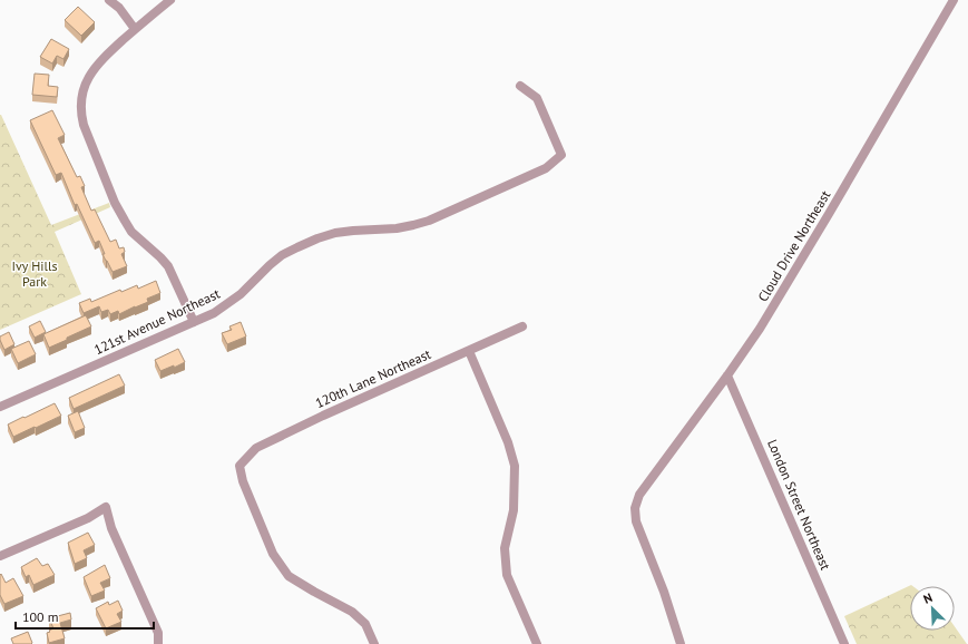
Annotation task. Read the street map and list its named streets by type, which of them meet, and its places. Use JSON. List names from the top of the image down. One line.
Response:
{"streets":{"street":["Cloud Drive Northeast","121st Avenue Northeast","120th Lane Northeast","London Street Northeast"]},"crossings":[["Cloud Drive Northeast","London Street Northeast"]],"parks":["Ivy Hills Park"],"scale_bar":"100 m","north":"top left"}
